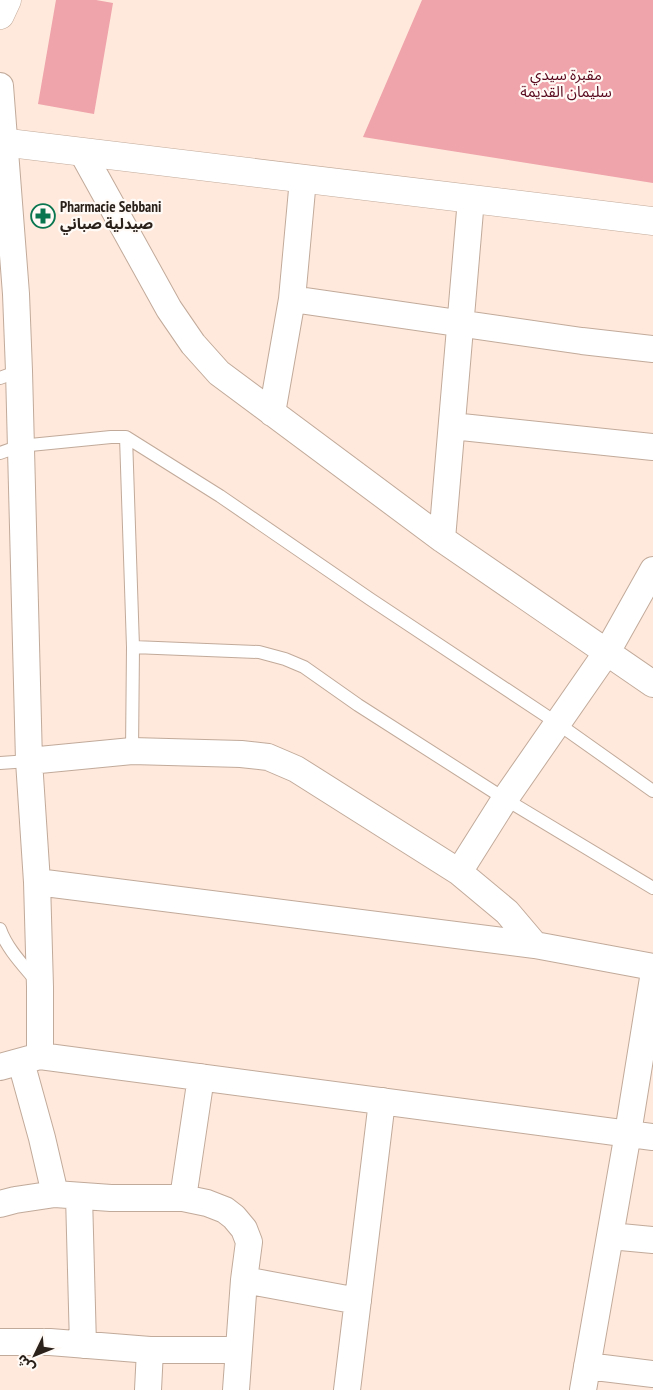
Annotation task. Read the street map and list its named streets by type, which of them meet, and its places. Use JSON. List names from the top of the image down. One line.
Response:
{"parks":["مقبرة سيدي سليمان القديمة"],"places":{"pharmacy":["Pharmacie Sebbani صيدلية صباني"]},"north":"bottom left"}
